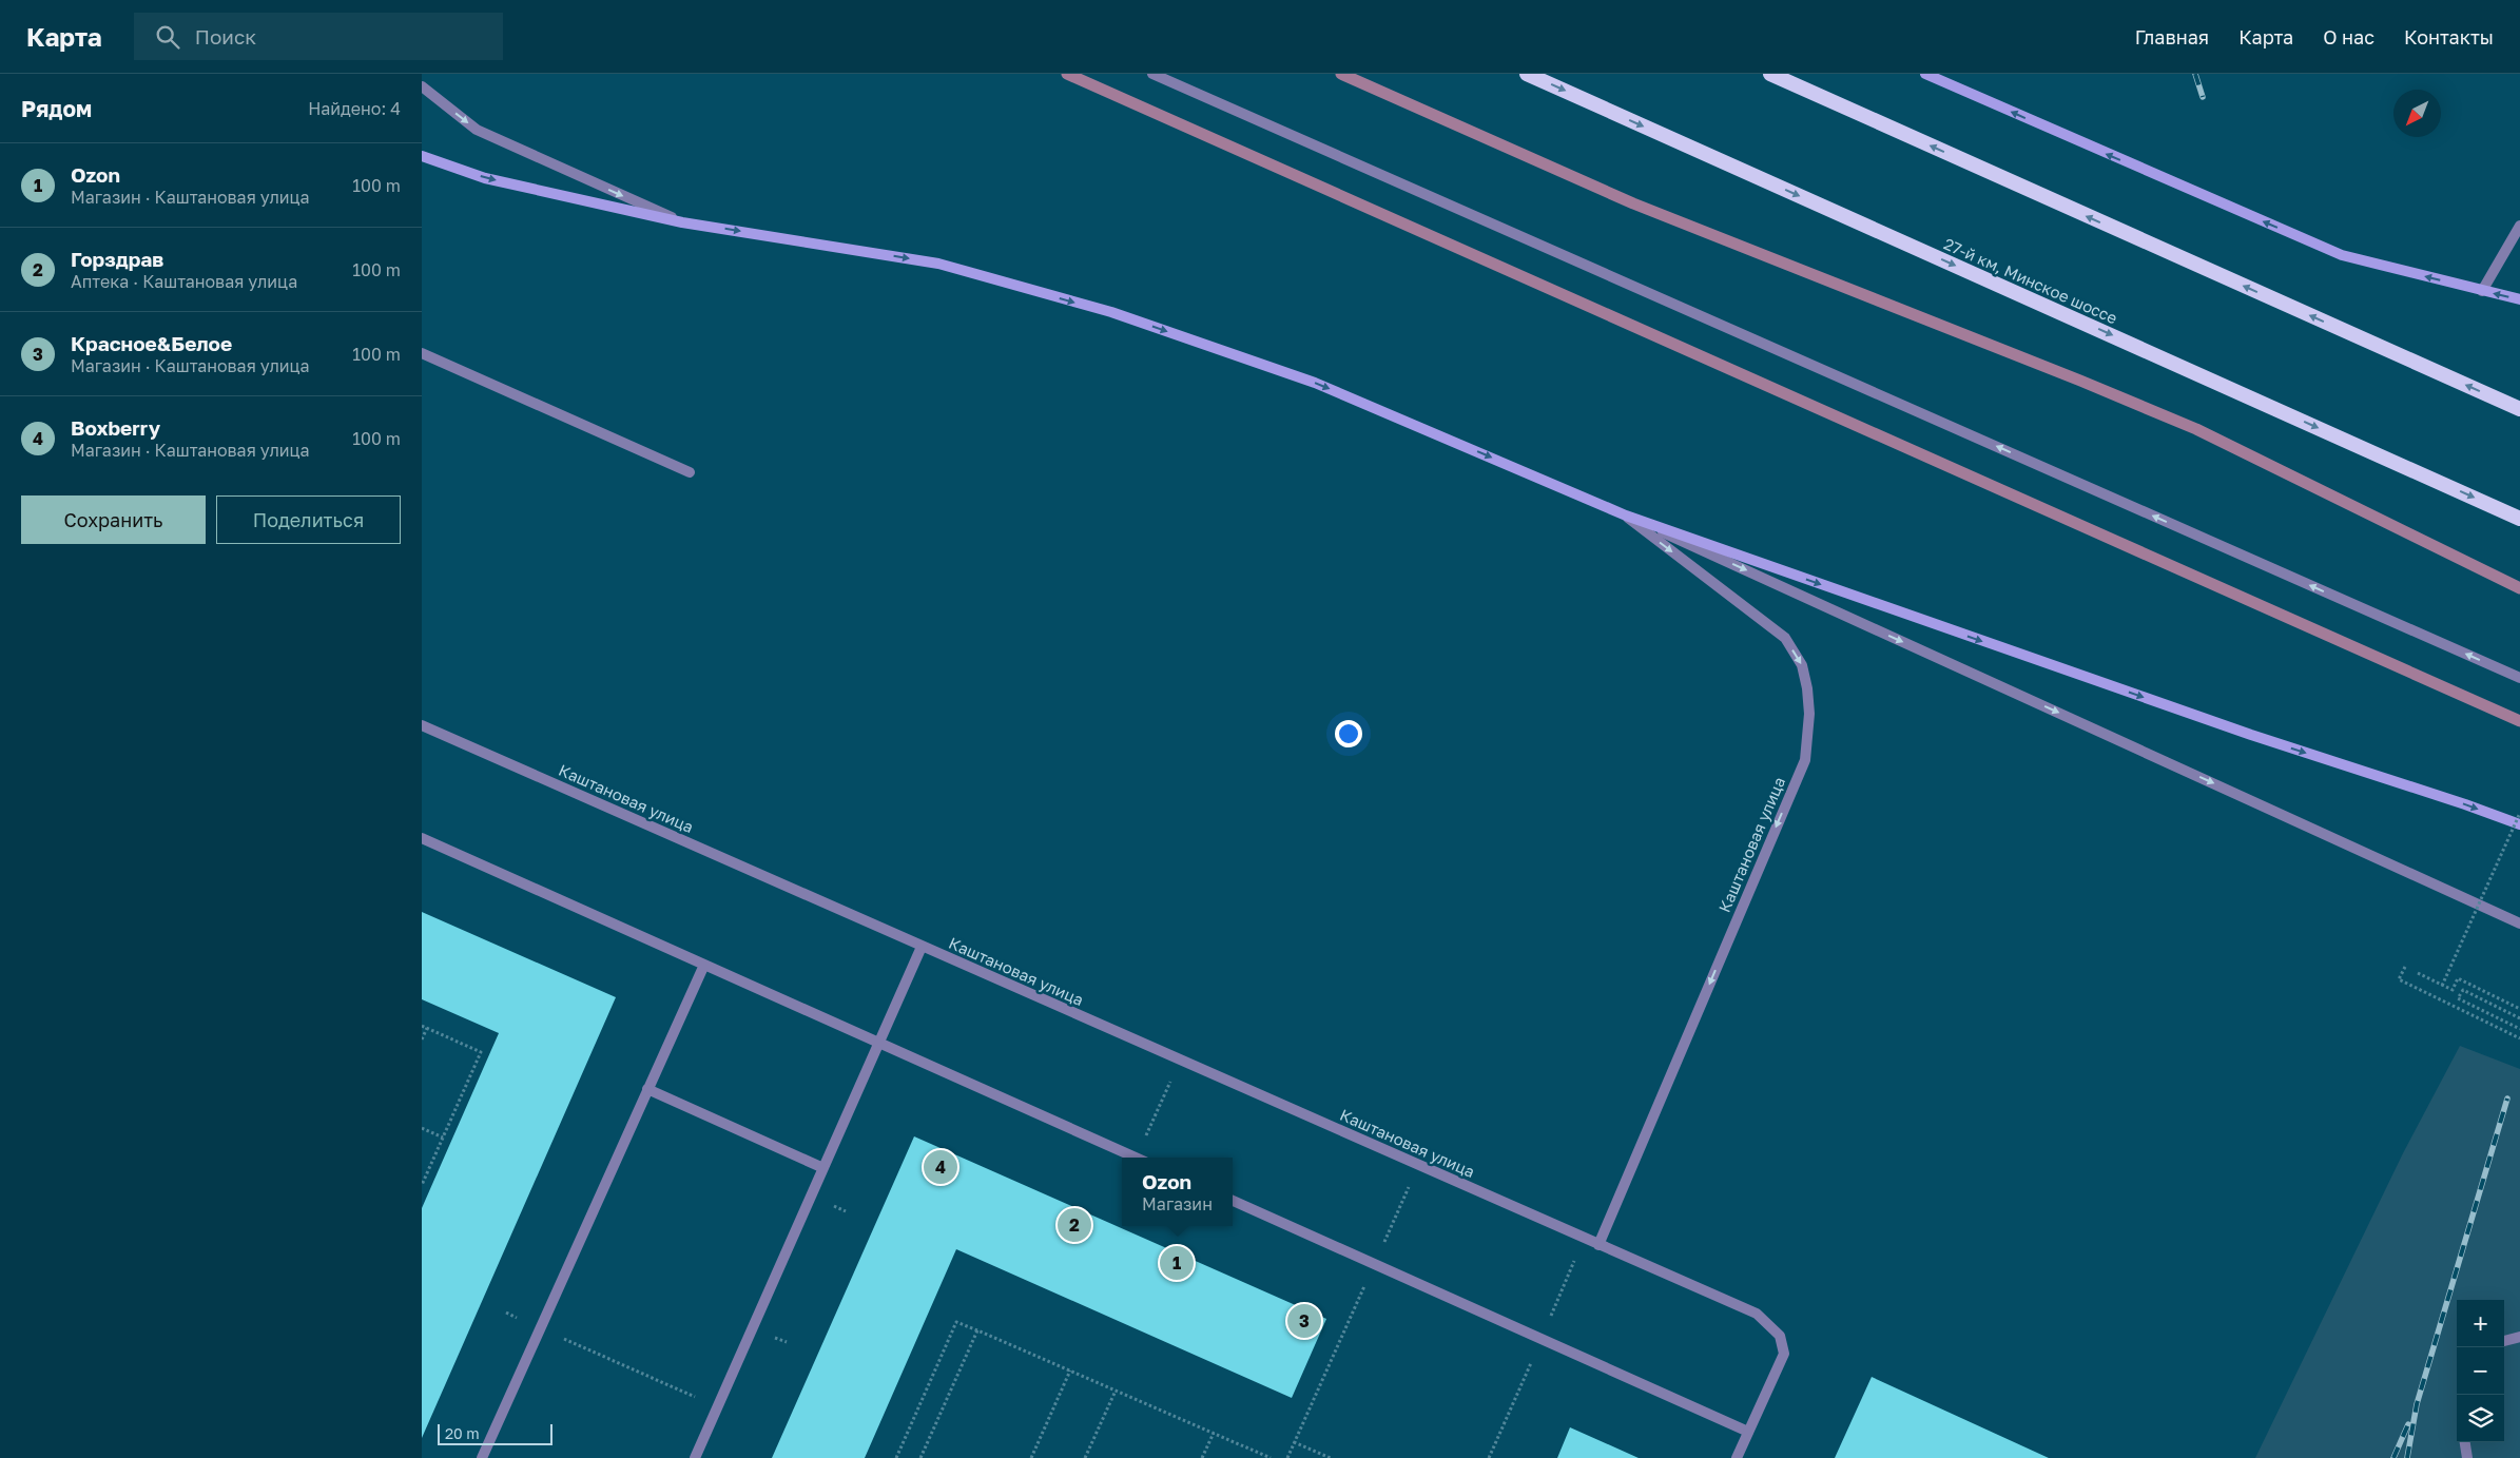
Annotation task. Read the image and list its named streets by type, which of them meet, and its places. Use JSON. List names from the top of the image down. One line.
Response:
{"streets":{"highway":["27-й км, Минское шоссе"],"street":["Каштановая улица"]},"scale_bar":"20 m","north":"bottom left","page":{"header":"Карта","search":"Поиск","nav":["Главная","Карта","О нас","Контакты"],"heading":["Рядом","Найдено: 4"],"list":[{"mark":"1","name":"Ozon","note":"Магазин · Каштановая улица","value":"100 m"},{"mark":"2","name":"Горздрав","note":"Аптека · Каштановая улица","value":"100 m"},{"mark":"3","name":"Красное&Белое","note":"Магазин · Каштановая улица","value":"100 m"},{"mark":"4","name":"Boxberry","note":"Магазин · Каштановая улица","value":"100 m"}],"buttons":["Сохранить","Поделиться"],"pins":["4","2","1","3"],"popup":["Ozon","Магазин"],"map_buttons":["+","−"],"scale":"20 m"}}
